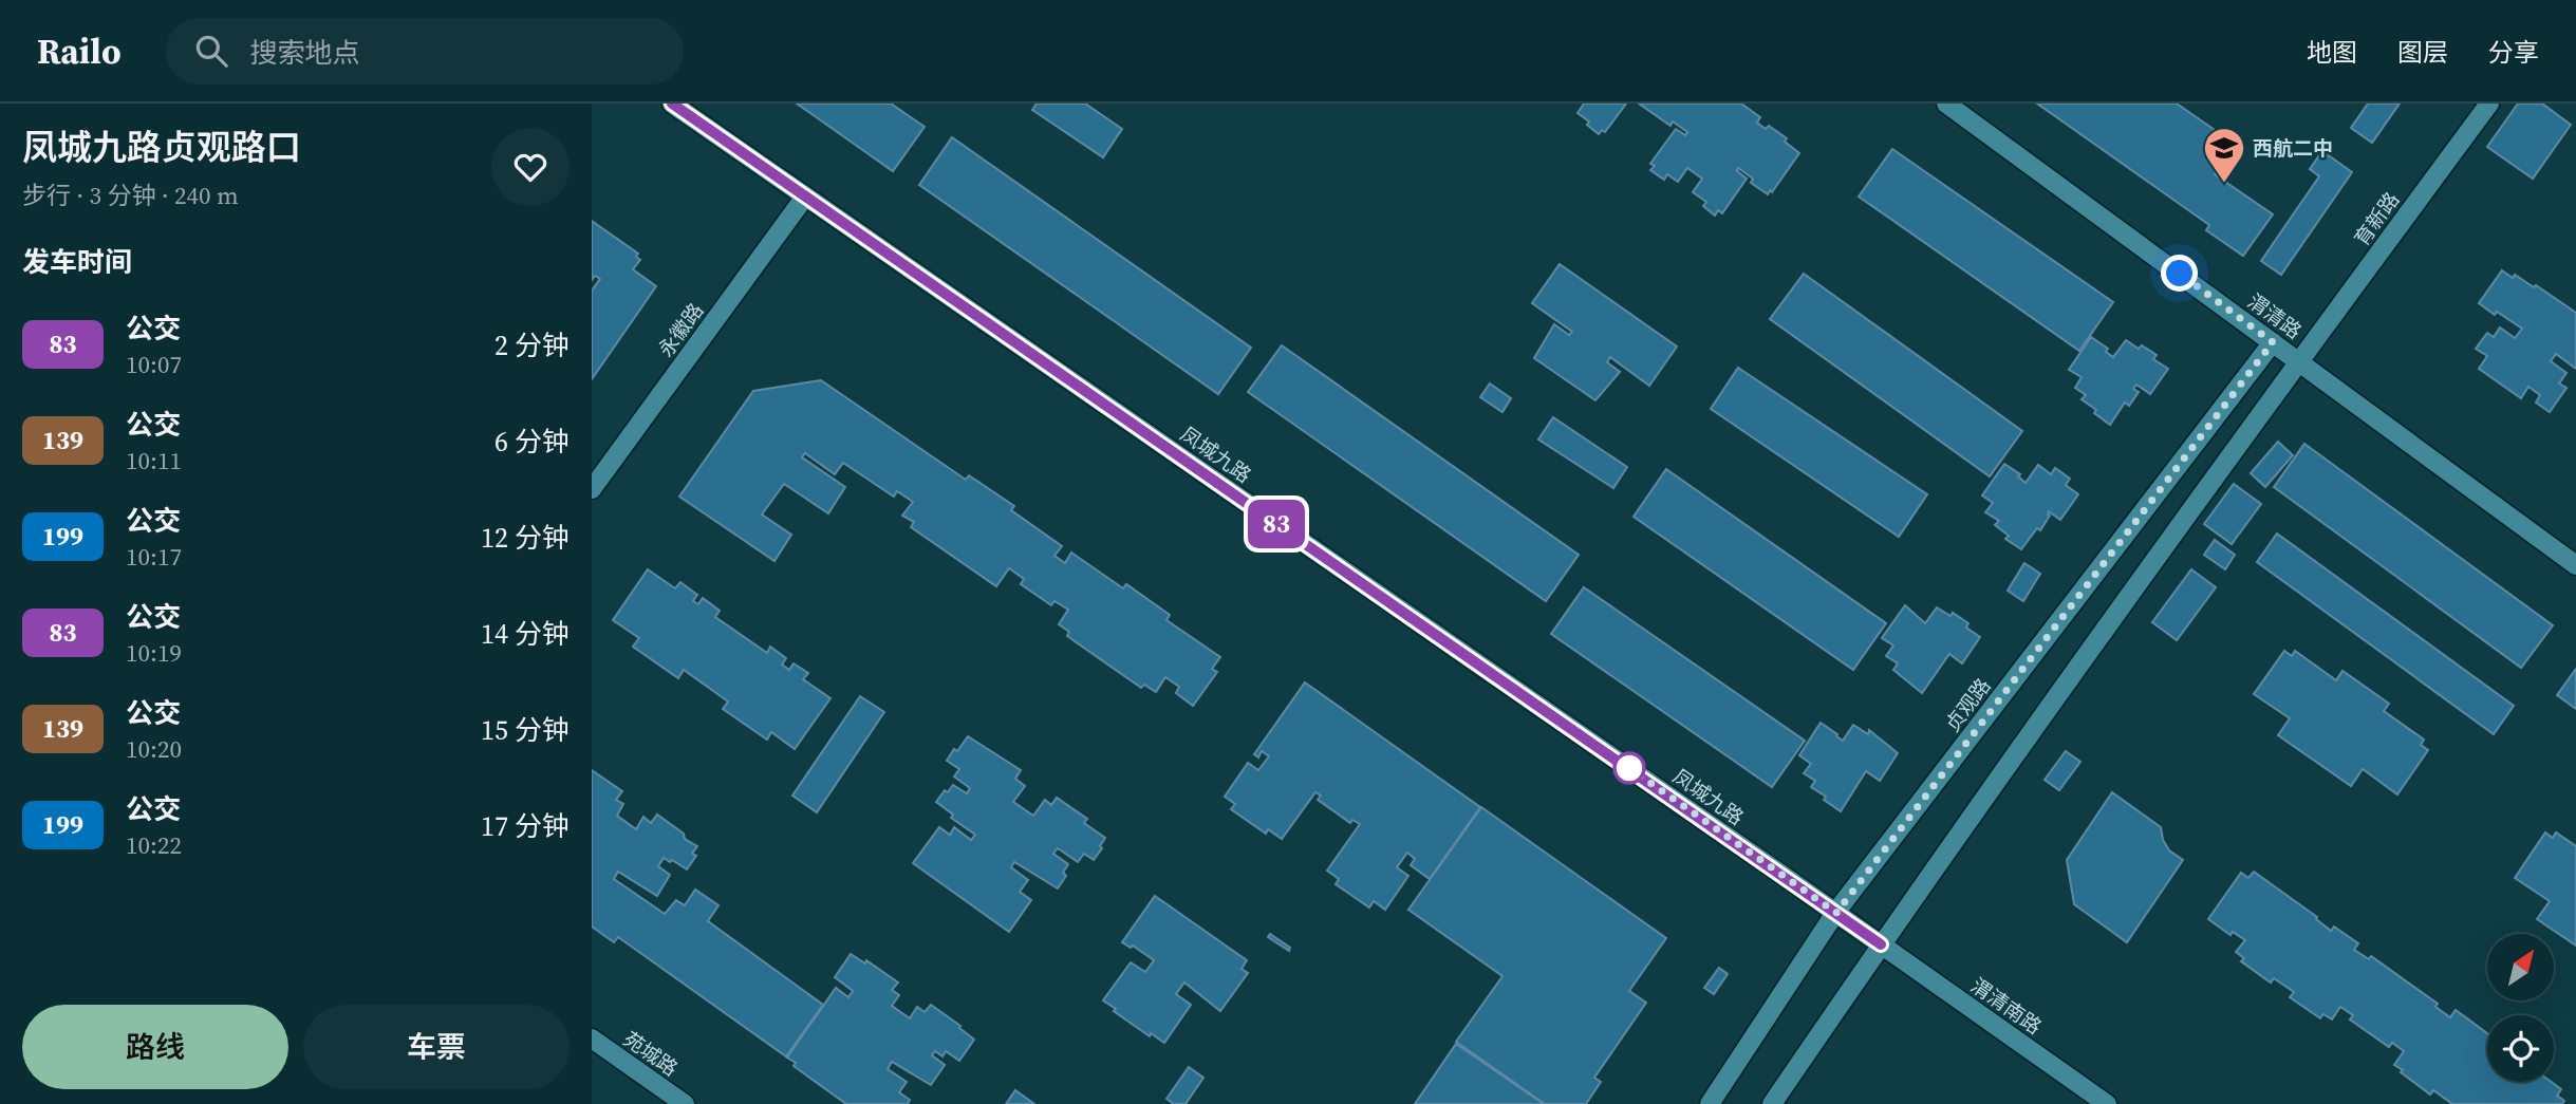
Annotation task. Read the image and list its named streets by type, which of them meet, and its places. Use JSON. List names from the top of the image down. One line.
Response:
{"streets":{"street":["育新路","渭清路","永徽路","凤城九路","贞观路","渭清南路","苑城路"]},"crossings":[["育新路","渭清路"],["渭清路","贞观路"],["永徽路","凤城九路"],["凤城九路","贞观路"],["凤城九路","渭清南路"]],"places":{"school or university":["西航二中"]},"lines":["bus line 83"],"north":"top right","page":{"header":"Railo","search":"搜索地点","nav":["地图","图层","分享"],"heading":[["凤城九路贞观路口","步行 · 3 分钟 · 240 m"],"发车时间"],"on_map":"83","list":[{"mark":"83","name":"公交","note":"10:07","value":"2 分钟"},{"mark":"139","name":"公交","note":"10:11","value":"6 分钟"},{"mark":"199","name":"公交","note":"10:17","value":"12 分钟"},{"mark":"83","name":"公交","note":"10:19","value":"14 分钟"},{"mark":"139","name":"公交","note":"10:20","value":"15 分钟"},{"mark":"199","name":"公交","note":"10:22","value":"17 分钟"}],"buttons":["路线","车票"]}}
